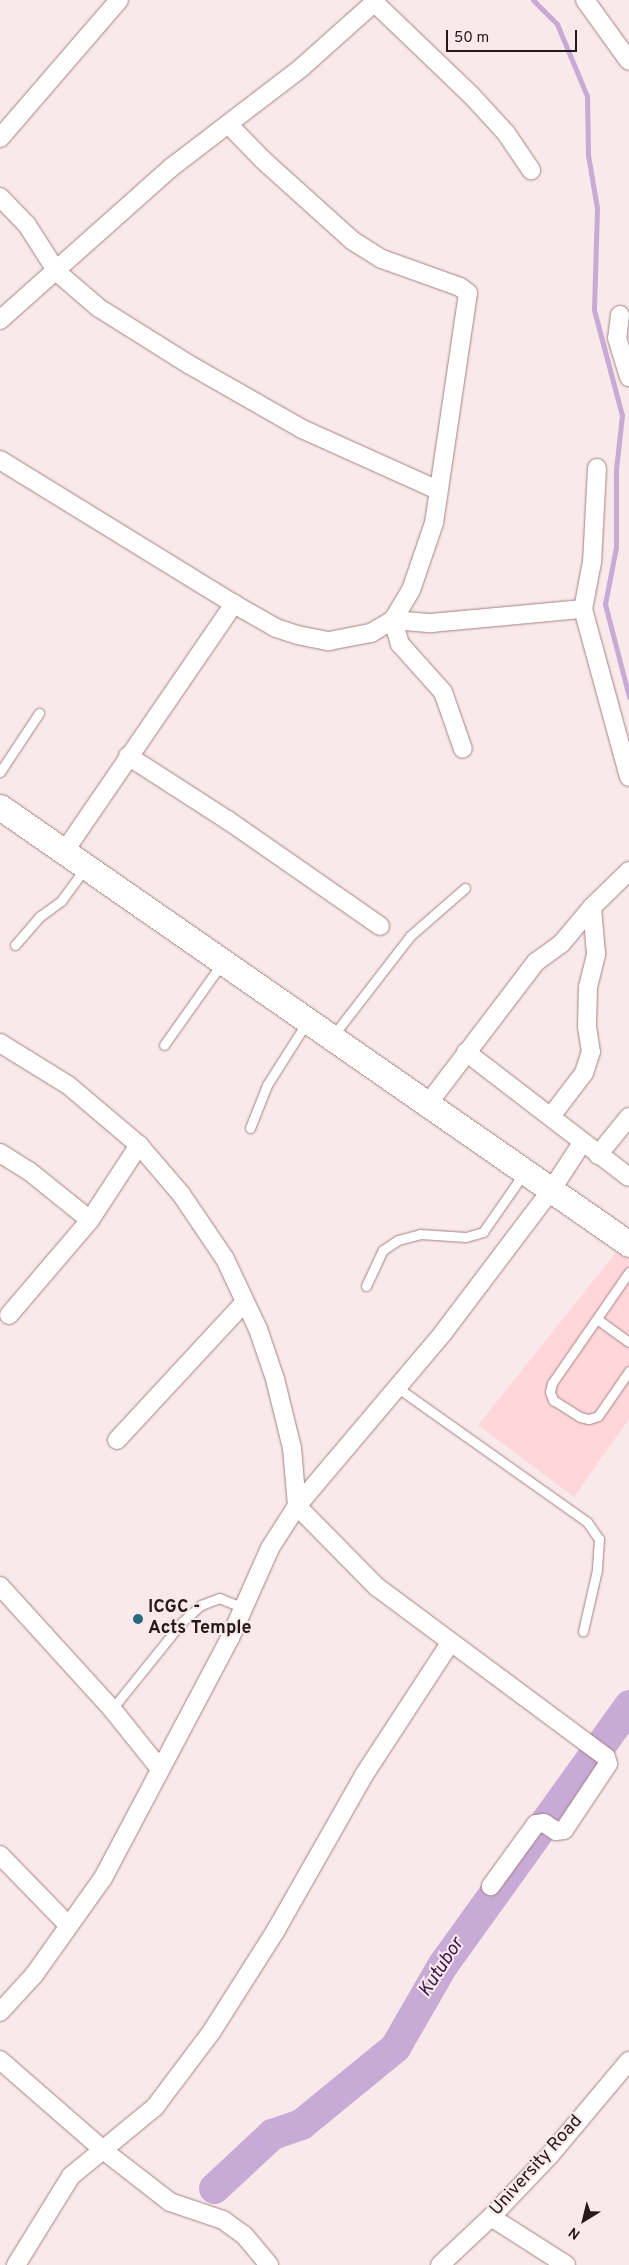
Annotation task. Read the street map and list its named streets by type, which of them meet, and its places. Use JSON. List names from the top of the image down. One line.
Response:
{"streets":{"street":["University Road"]},"water":["Kutubor"],"places":["ICGC - Acts Temple"],"scale_bar":"50 m","north":"bottom left"}
